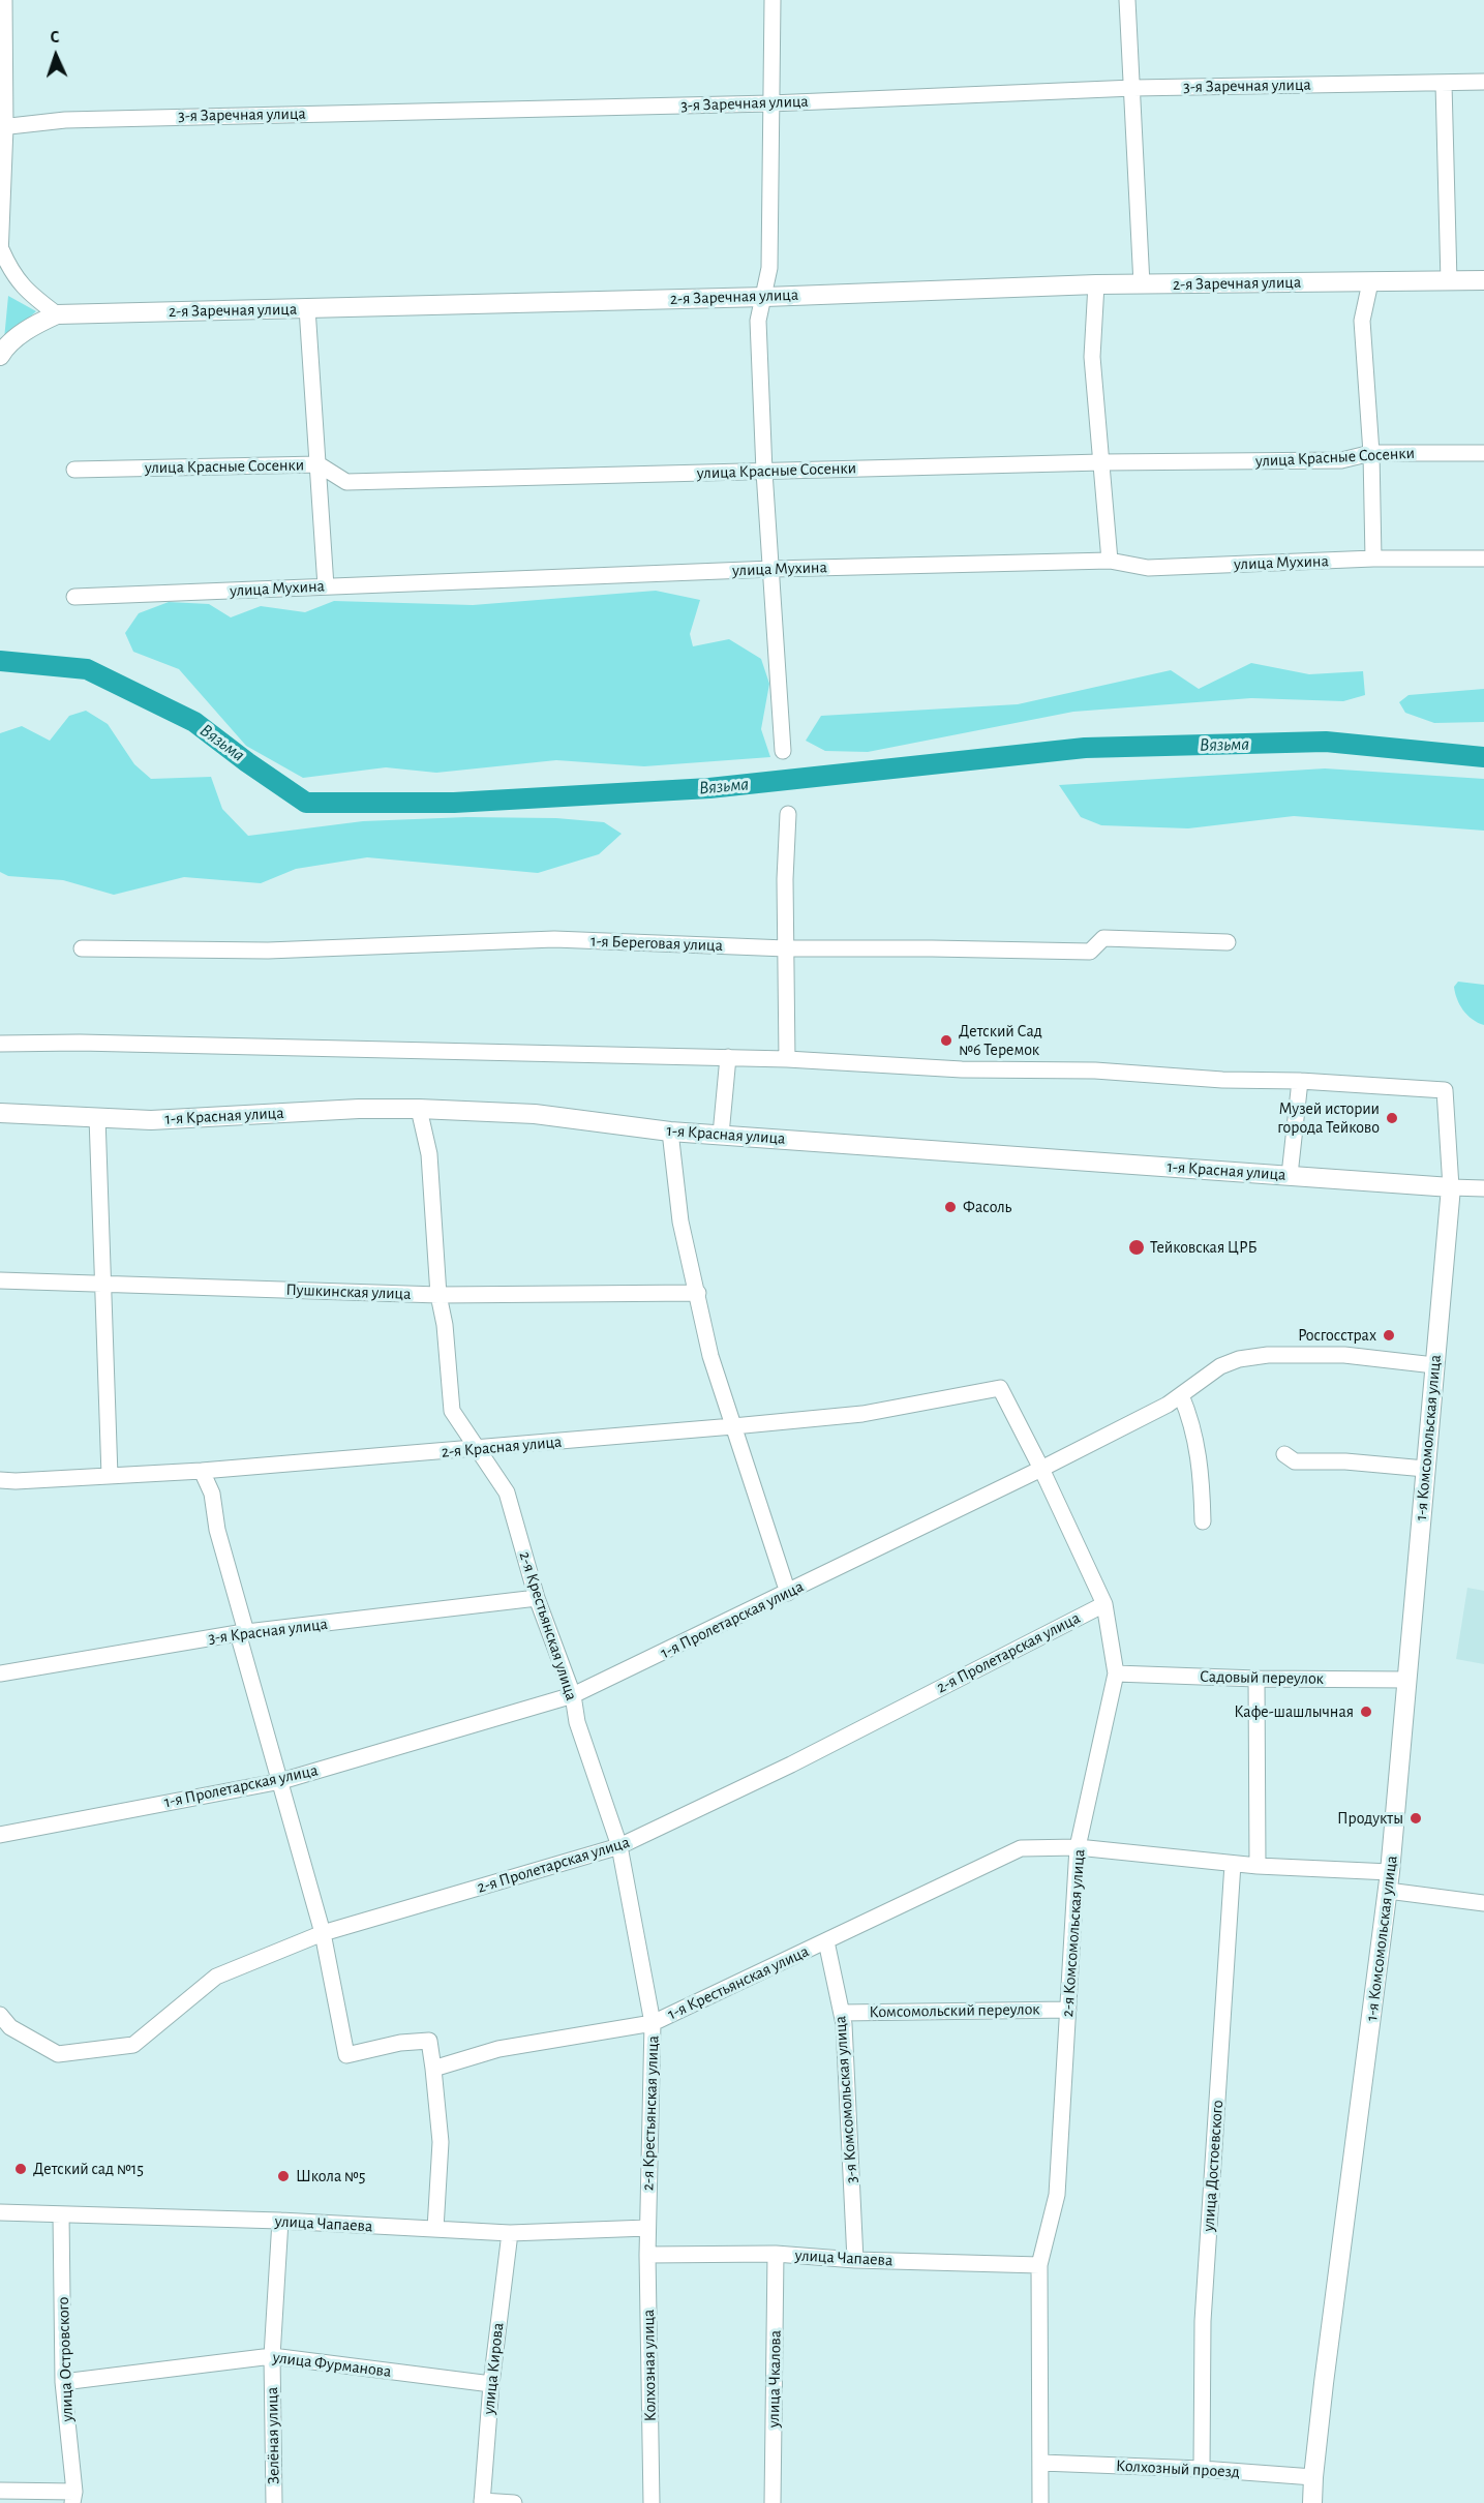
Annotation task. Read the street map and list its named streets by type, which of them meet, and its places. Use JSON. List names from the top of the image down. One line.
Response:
{"streets":{"main road":["2-я Заречная улица","1-я Красная улица","1-я Комсомольская улица"],"street":["3-я Заречная улица","улица Красные Сосенки","улица Мухина","1-я Береговая улица","Пушкинская улица","2-я Красная улица","1-я Пролетарская улица","2-я Крестьянская улица","3-я Красная улица","2-я Пролетарская улица","Садовый переулок","2-я Комсомольская улица","1-я Крестьянская улица","Комсомольский переулок","3-я Комсомольская улица","улица Достоевского","улица Чапаева","улица Островского","улица Фурманова","Колхозная улица","улица Кирова","улица Чкалова","Зелёная улица","Колхозный проезд"]},"crossings":[["1-я Красная улица","1-я Комсомольская улица"],["1-я Красная улица","2-я Крестьянская улица"],["Пушкинская улица","2-я Крестьянская улица"],["1-я Комсомольская улица","1-я Пролетарская улица"],["1-я Комсомольская улица","Садовый переулок"],["1-я Комсомольская улица","1-я Крестьянская улица"],["1-я Комсомольская улица","Колхозный проезд"],["2-я Красная улица","2-я Крестьянская улица"],["2-я Красная улица","2-я Комсомольская улица"],["1-я Пролетарская улица","2-я Крестьянская улица"],["1-я Пролетарская улица","2-я Комсомольская улица"],["2-я Крестьянская улица","3-я Красная улица"],["2-я Крестьянская улица","2-я Пролетарская улица"],["2-я Крестьянская улица","1-я Крестьянская улица"],["2-я Крестьянская улица","улица Чапаева"],["2-я Крестьянская улица","Колхозная улица"],["2-я Пролетарская улица","2-я Комсомольская улица"],["Садовый переулок","2-я Комсомольская улица"],["2-я Комсомольская улица","1-я Крестьянская улица"],["2-я Комсомольская улица","Комсомольский переулок"],["2-я Комсомольская улица","улица Чапаева"],["2-я Комсомольская улица","Колхозный проезд"],["1-я Крестьянская улица","3-я Комсомольская улица"],["1-я Крестьянская улица","улица Достоевского"],["Комсомольский переулок","3-я Комсомольская улица"],["3-я Комсомольская улица","улица Чапаева"],["улица Достоевского","Колхозный проезд"],["улица Чапаева","улица Островского"],["улица Чапаева","Колхозная улица"],["улица Чапаева","улица Кирова"],["улица Чапаева","улица Чкалова"],["улица Чапаева","Зелёная улица"],["улица Островского","улица Фурманова"],["улица Фурманова","улица Кирова"],["улица Фурманова","Зелёная улица"]],"water":["Вязьма"],"places":["Детский Сад №6 Теремок","Музей истории города Тейково","Фасоль","Тейковская ЦРБ","Росгосстрах","Кафе-шашлычная","Продукты","Детский сад №15","Школа №5"],"north":"top"}
